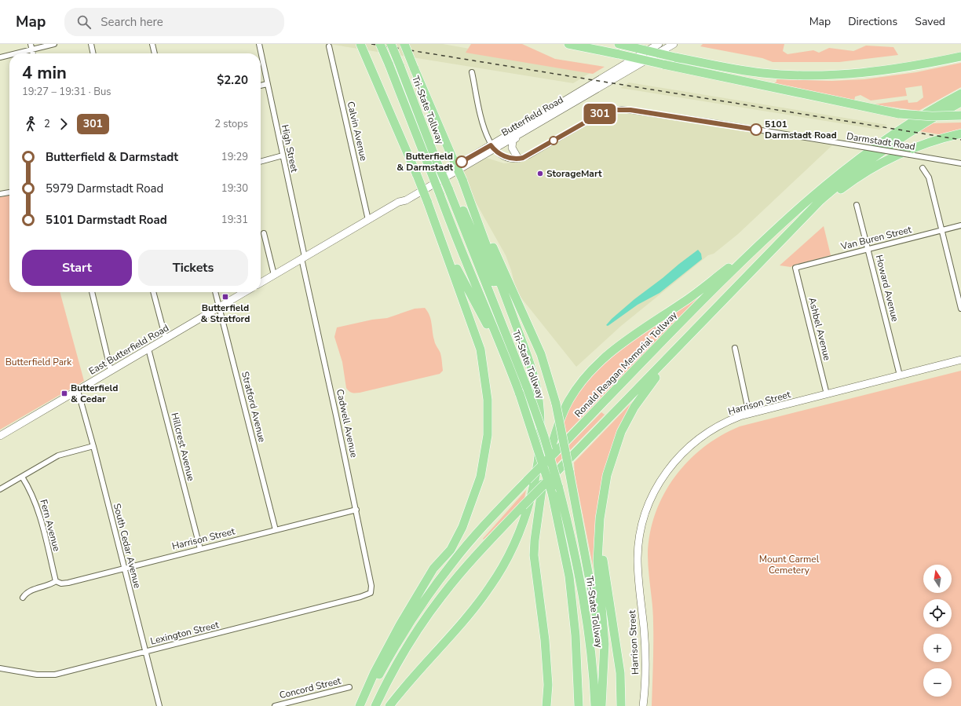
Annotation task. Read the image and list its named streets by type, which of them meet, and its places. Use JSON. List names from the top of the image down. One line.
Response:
{"streets":{"highway":["Tri-State Tollway","Ronald Reagan Memorial Tollway"],"main road":["Butterfield Road","East Butterfield Road","Harrison Street"],"street":["Calvin Avenue","Darmstadt Road","High Street","Van Buren Street","Howard Avenue","Ashbel Avenue","Stratford Avenue","Cadwell Avenue","Hillcrest Avenue","Fern Avenue","South Cedar Avenue","Lexington Street","Concord Street"]},"crossings":[["Butterfield Road","Calvin Avenue"],["Butterfield Road","High Street"],["Butterfield Road","Cadwell Avenue"],["High Street","Cadwell Avenue"],["Van Buren Street","Howard Avenue"],["Van Buren Street","Ashbel Avenue"],["Howard Avenue","Harrison Street"],["Ashbel Avenue","Harrison Street"],["East Butterfield Road","Stratford Avenue"],["East Butterfield Road","Hillcrest Avenue"],["East Butterfield Road","South Cedar Avenue"],["Harrison Street","Stratford Avenue"],["Harrison Street","Cadwell Avenue"],["Harrison Street","Hillcrest Avenue"],["Harrison Street","Fern Avenue"],["Harrison Street","South Cedar Avenue"],["Cadwell Avenue","Lexington Street"],["South Cedar Avenue","Lexington Street"]],"parks":["Butterfield Park","Mount Carmel Cemetery"],"places":{"other":["5101 Darmstadt Road","Butterfield & Darmstadt","StorageMart"],"transit":["Butterfield & Stratford","Butterfield & Cedar"]},"lines":["bus line 301"],"north":"top","page":{"header":"Map","search":"Search here","nav":["Map","Directions","Saved"],"on_map":"301","heading":["4 min","19:27 – 19:31 · Bus","$2.20"],"legs":["2","301","2 stops"],"list":[{"name":"Butterfield & Darmstadt","value":"19:29"},{"name":"5979 Darmstadt Road","value":"19:30"},{"name":"5101 Darmstadt Road","value":"19:31"}],"buttons":["Start","Tickets"],"map_buttons":["+","−"]}}
